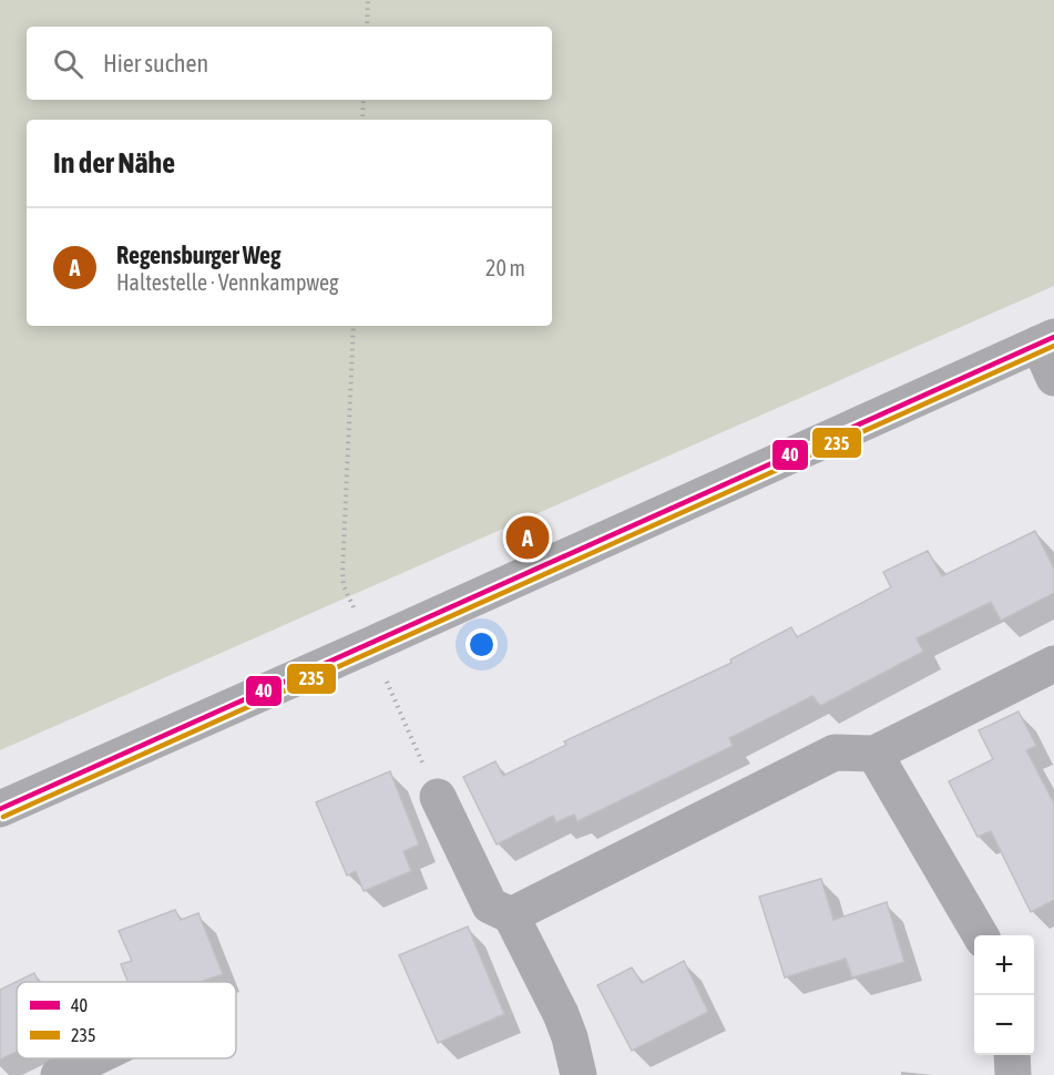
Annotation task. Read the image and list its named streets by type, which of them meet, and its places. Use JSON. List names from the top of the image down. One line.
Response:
{"lines":["transit line 40","transit line 235"],"legend":["40","235"],"page":{"search":"Hier suchen","heading":"In der Nähe","list":[{"mark":"A","name":"Regensburger Weg","note":"Haltestelle · Vennkampweg","value":"20 m"}],"pins":"A","map_buttons":["+","−"]}}
